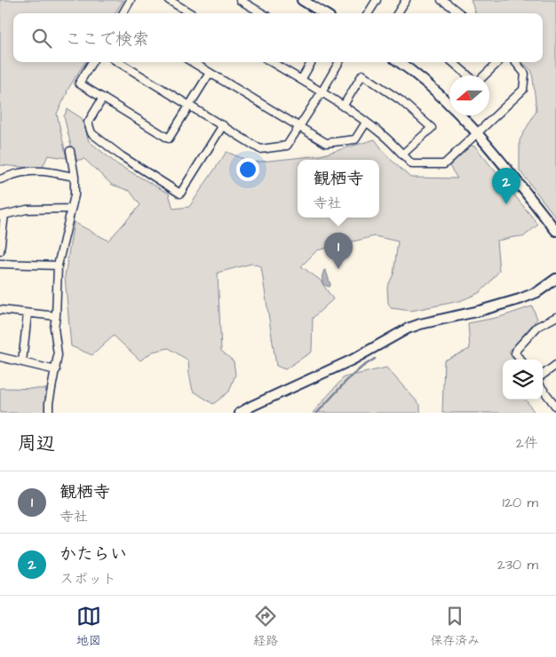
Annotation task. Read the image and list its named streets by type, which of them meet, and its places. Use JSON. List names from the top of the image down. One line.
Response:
{"north":"left","page":{"search":"ここで検索","popup":["観栖寺","寺社"],"pins":["2","1"],"heading":["周辺","2件"],"list":[{"mark":"1","name":"観栖寺","note":"寺社","value":"120 m"},{"mark":"2","name":"かたらい","note":"スポット","value":"230 m"}],"nav":["地図","経路","保存済み"]}}
